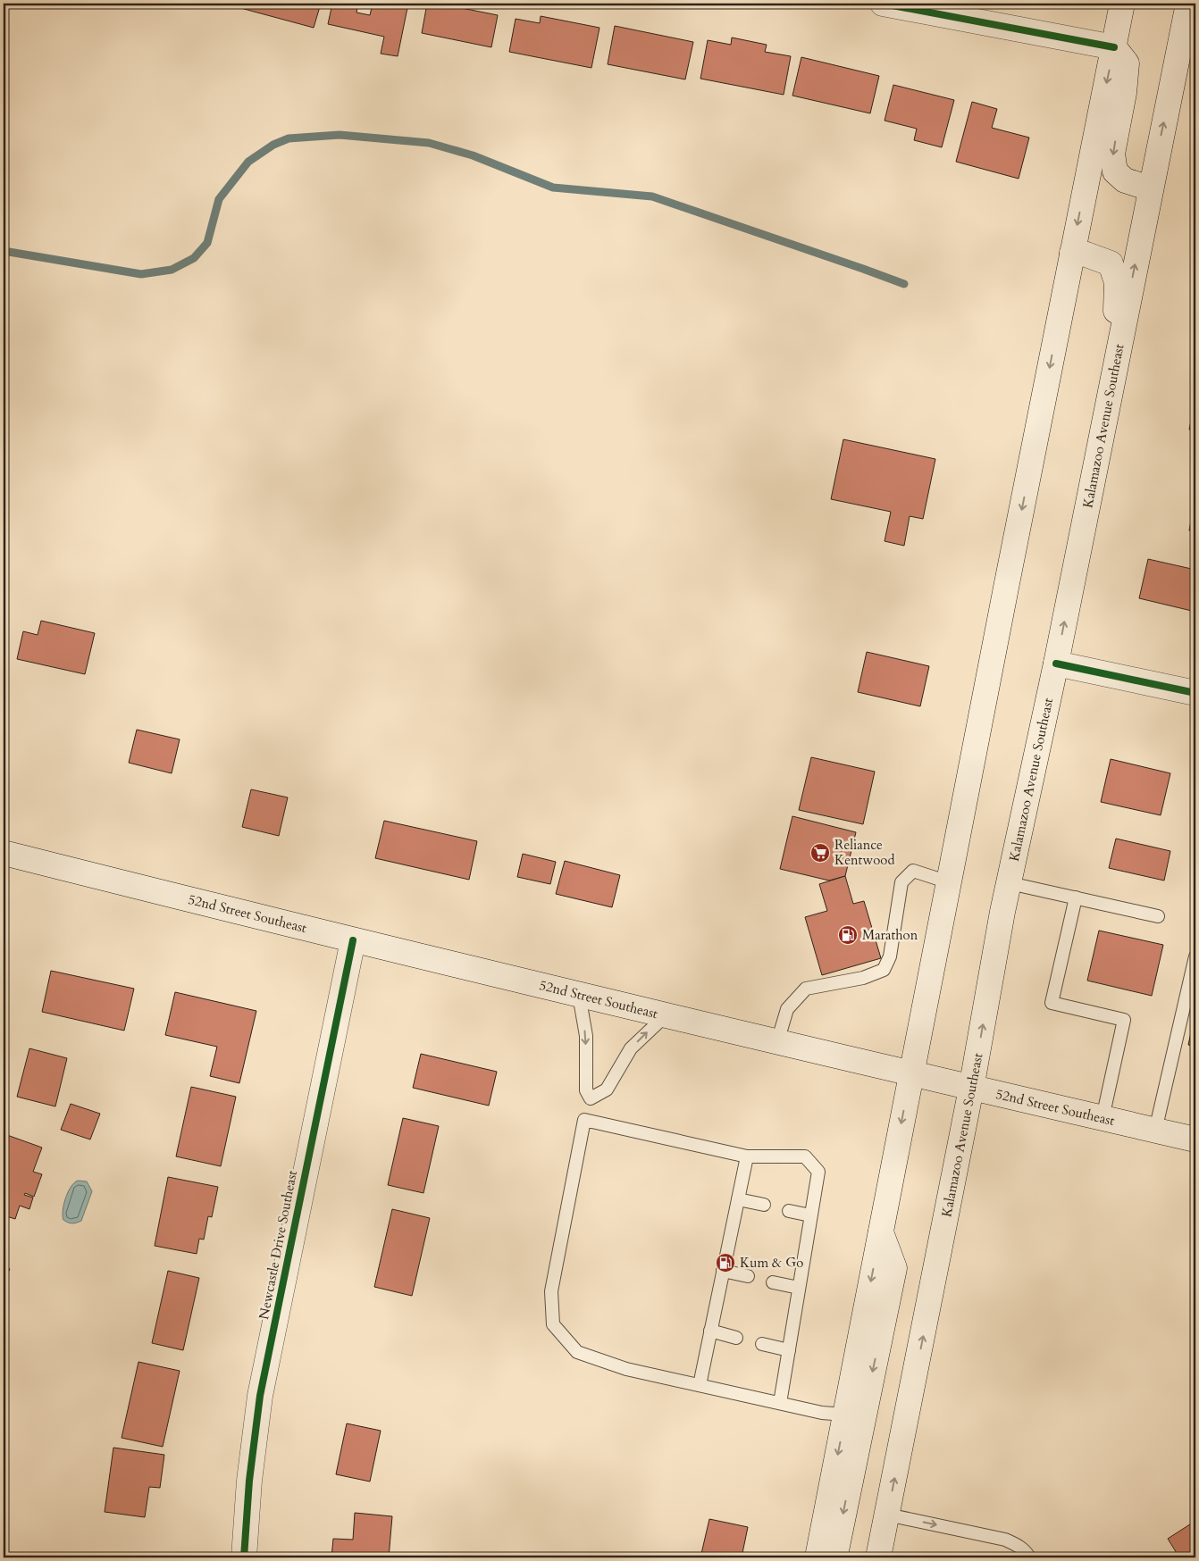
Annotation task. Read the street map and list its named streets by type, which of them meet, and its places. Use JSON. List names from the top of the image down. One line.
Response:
{"streets":{"main road":["Kalamazoo Avenue Southeast","52nd Street Southeast","Newcastle Drive Southeast"]},"crossings":[["Kalamazoo Avenue Southeast","52nd Street Southeast"],["52nd Street Southeast","Newcastle Drive Southeast"]],"places":{"supermarket":["Reliance Kentwood"],"fuel station":["Marathon","Kum & Go"]}}
